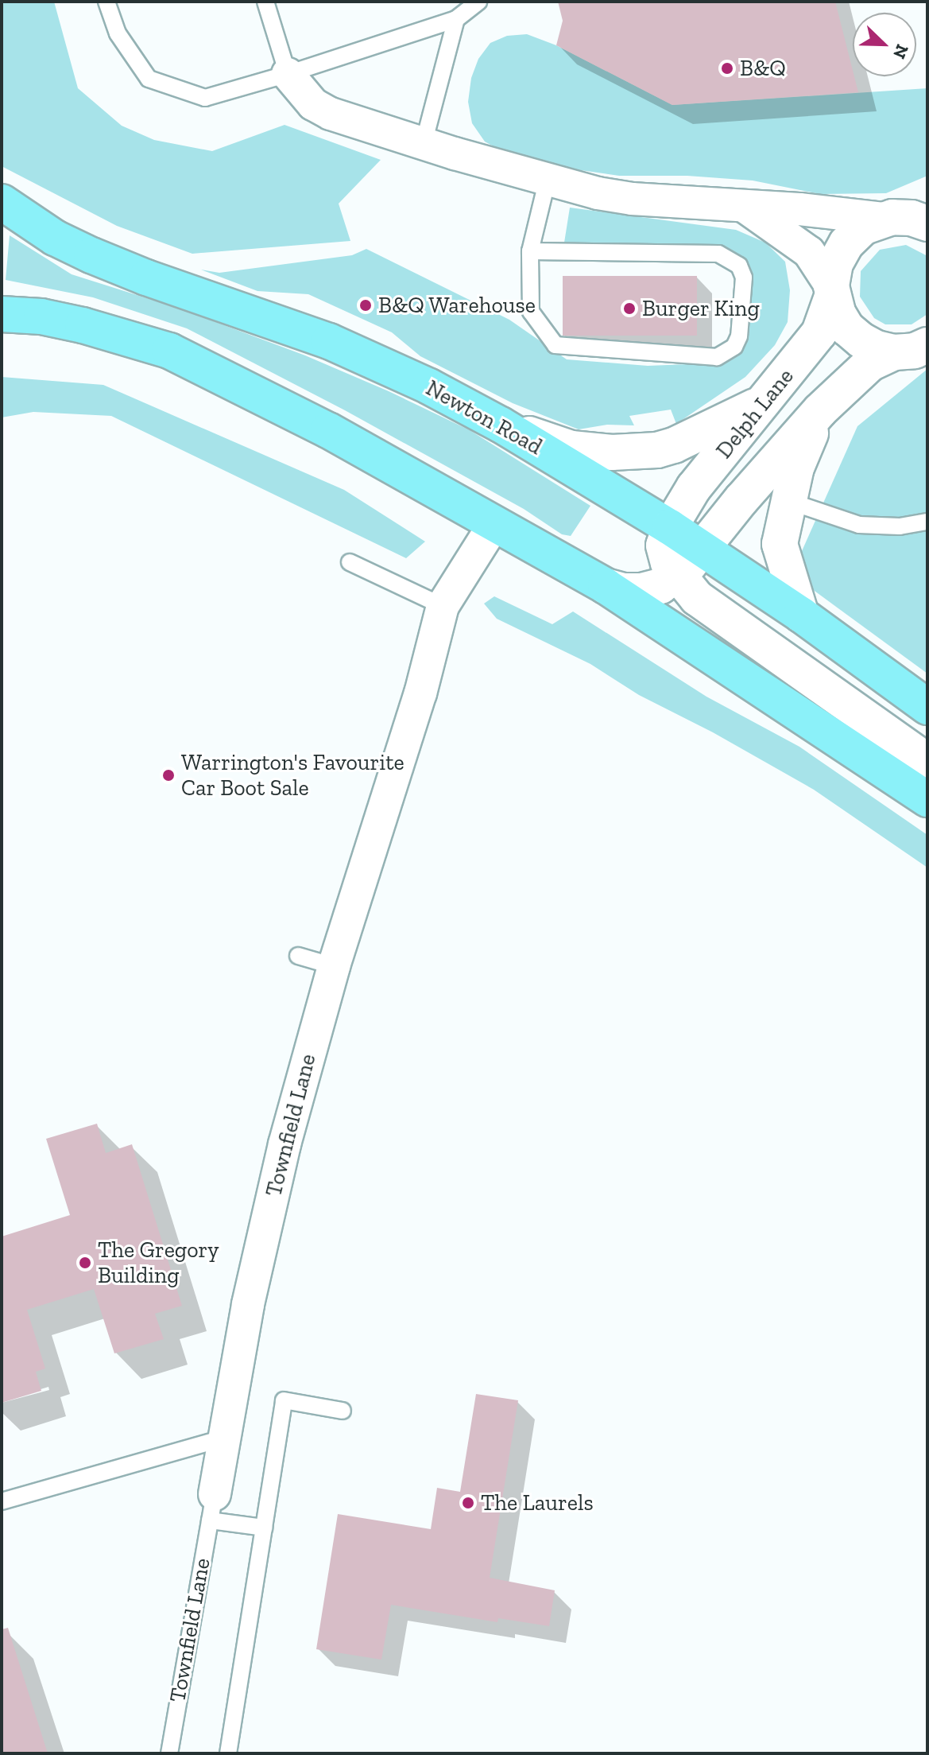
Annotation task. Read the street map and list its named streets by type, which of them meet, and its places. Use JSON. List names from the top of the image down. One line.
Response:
{"streets":{"main road":["Newton Road"],"street":["Delph Lane","Townfield Lane"]},"crossings":[["Delph Lane","Newton Road"]],"places":["B&Q","B&Q Warehouse","Burger King","Warrington's Favourite Car Boot Sale","The Gregory Building","The Laurels"],"north":"bottom right"}
